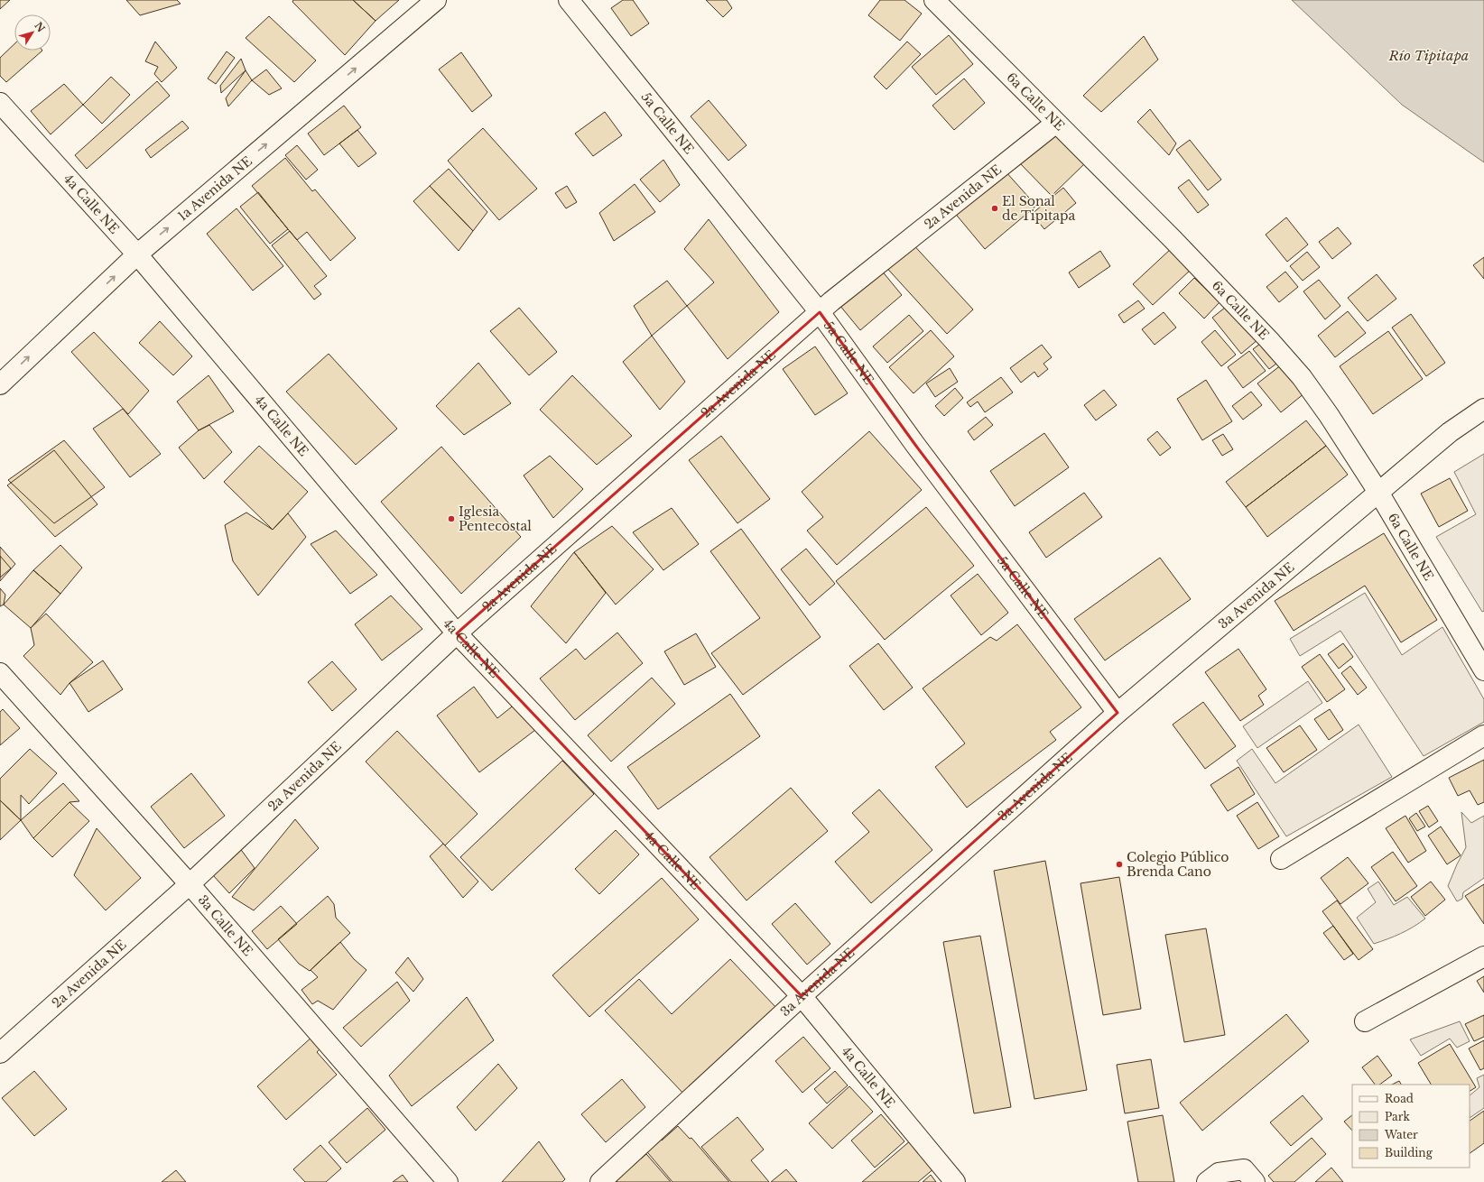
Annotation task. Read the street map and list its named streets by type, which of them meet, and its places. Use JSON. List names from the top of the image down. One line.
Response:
{"streets":{"street":["6a Calle NE","5a Calle NE","1a Avenida NE","2a Avenida NE","4a Calle NE","3a Avenida NE","3a Calle NE"]},"crossings":[["6a Calle NE","2a Avenida NE"],["6a Calle NE","3a Avenida NE"],["5a Calle NE","2a Avenida NE"],["5a Calle NE","3a Avenida NE"],["1a Avenida NE","4a Calle NE"],["2a Avenida NE","4a Calle NE"],["2a Avenida NE","3a Calle NE"],["4a Calle NE","3a Avenida NE"]],"one_way":["1a Avenida NE"],"water":["Río Tipitapa"],"places":["El Sonal de Tipitapa","Iglesia Pentecostal","Colegio Público Brenda Cano"],"legend":["Road","Park","Water","Building"],"north":"top right"}
